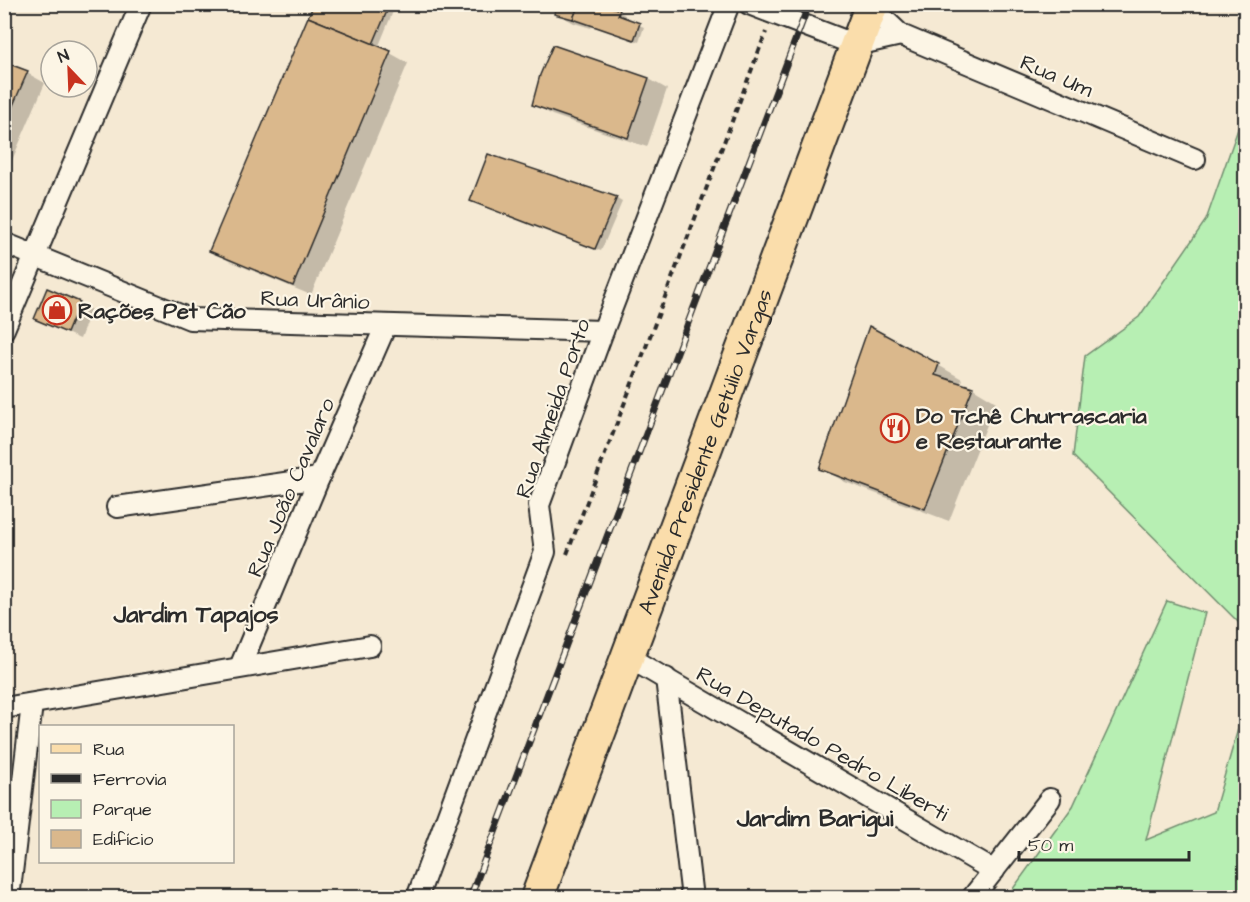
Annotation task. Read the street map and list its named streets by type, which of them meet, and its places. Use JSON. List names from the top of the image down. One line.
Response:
{"streets":{"main road":["Avenida Presidente Getúlio Vargas"],"street":["Rua Um","Rua Urânio","Rua Almeida Porto","Rua João Cavalaro","Rua Deputado Pedro Liberti"]},"crossings":[["Rua Um","Avenida Presidente Getúlio Vargas"],["Rua Urânio","Rua Almeida Porto"],["Rua Urânio","Rua João Cavalaro"],["Avenida Presidente Getúlio Vargas","Rua Deputado Pedro Liberti"]],"districts":["Jardim Tapajos","Jardim Barigui"],"places":{"shop":["Rações Pet Cão"],"restaurant":["Do Tchê Churrascaria e Restaurante"]},"legend":["Rua","Ferrovia","Parque","Edifício"],"scale_bar":"50 m","north":"top left"}
